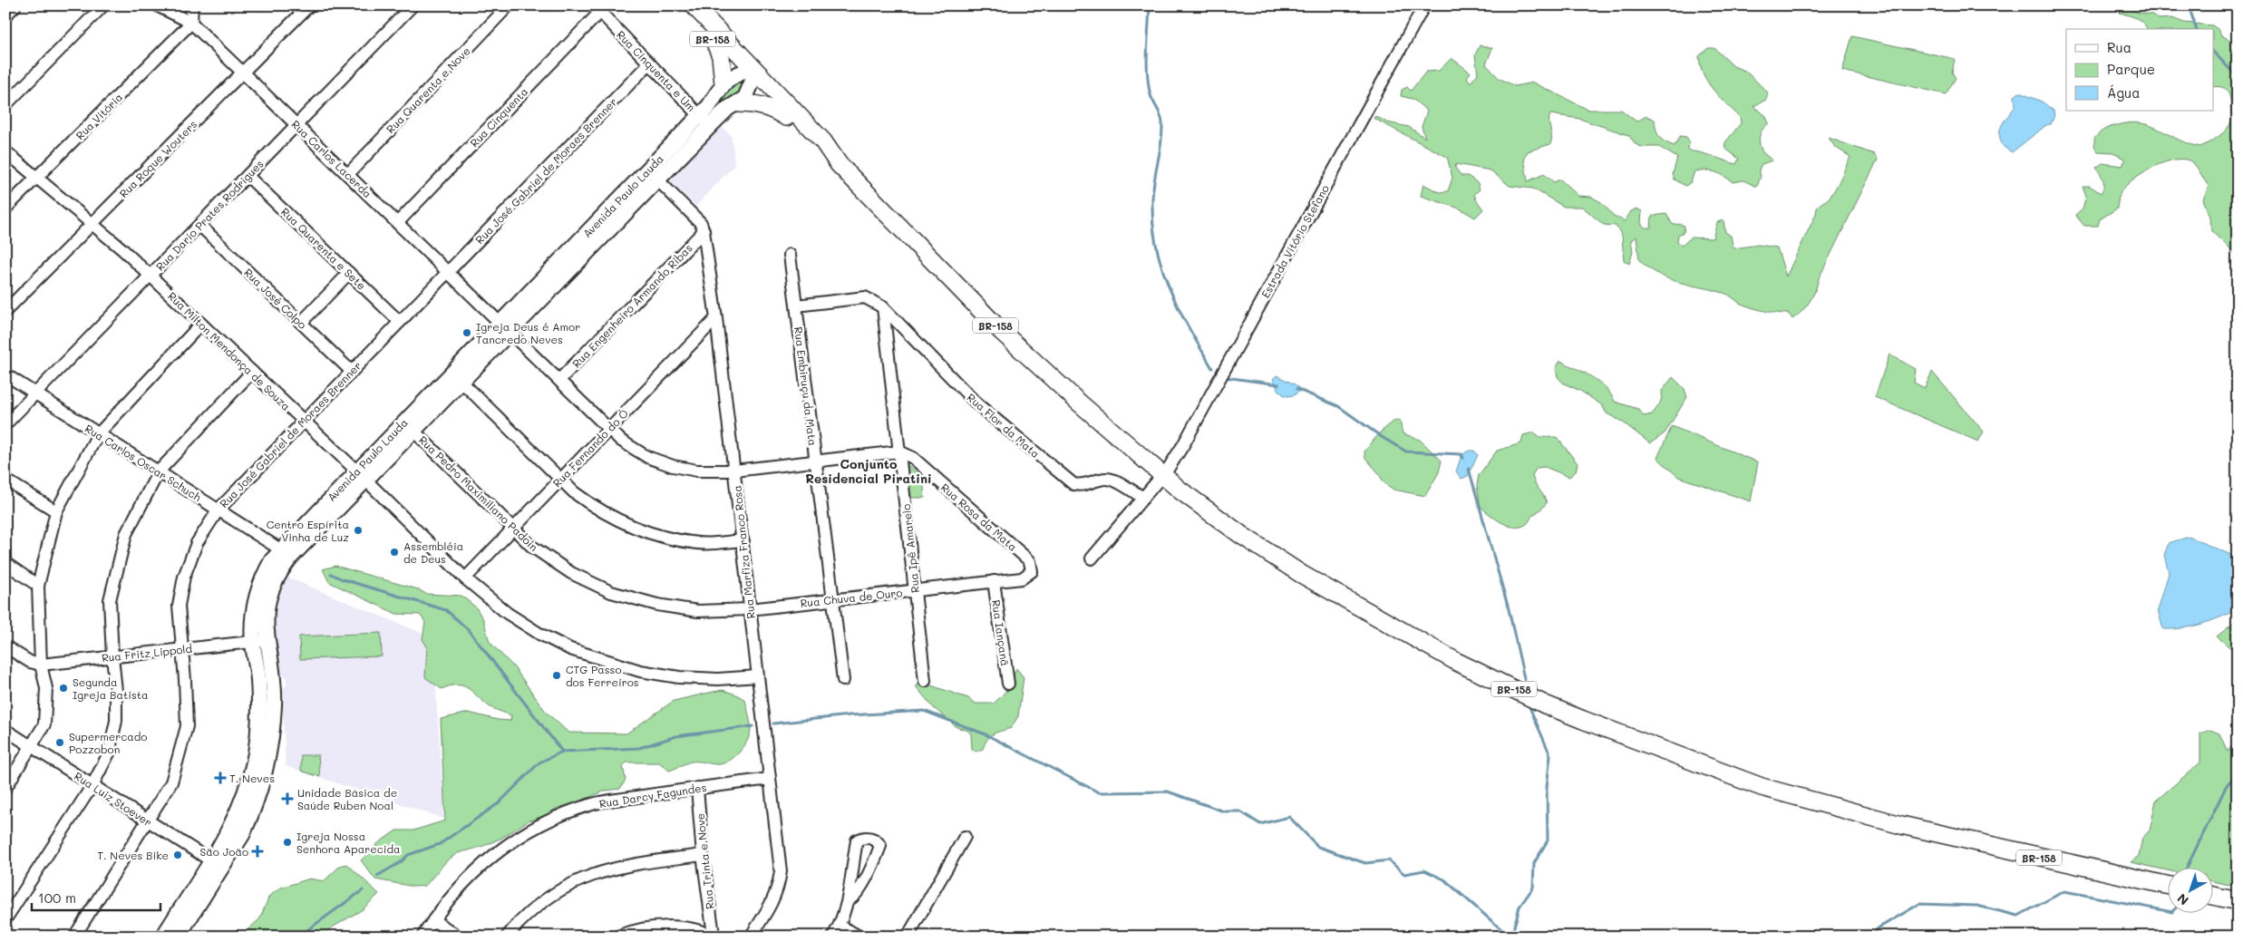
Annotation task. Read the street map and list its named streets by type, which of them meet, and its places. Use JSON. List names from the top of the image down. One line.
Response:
{"streets":{"highway":["BR-158"],"main road":["Avenida Paulo Lauda"],"street":["Rua Cinquenta e Um","Rua Quarenta e Nove","Rua Vitória","Rua Cinquenta","Rua Roque Wouters","Rua Carlos Lacerda","Rua José Gabriel de Moraes Brenner","Rua Dario Prates Rodrigues","Estrada Vitório Stefano","Rua Quarenta e Sete","Rua José Colpo","Rua Engenheiro Armando Ribas","Rua Milton Mendonça de Souza","Rua Embiruçu da Mata","Rua Flor da Mata","Rua Fernando do Ó","Rua Carlos Oscar Schuch","Rua Pedro Maximiliano Padoin","Rua Rosa da Mata","Rua Ipê Amarelo","Rua Marfiza Franco Rosa","Rua Chuva de Ouro","Rua Iançanã","Rua Fritz Lippold","Rua Darcy Fagundes","Rua Luiz Stoever","Rua Trinta e Nove"]},"crossings":[["BR-158","Avenida Paulo Lauda"],["BR-158","Estrada Vitório Stefano"],["Rua Cinquenta e Um","Rua Cinquenta"],["Rua Cinquenta e Um","Rua José Gabriel de Moraes Brenner"],["Rua Cinquenta e Um","Avenida Paulo Lauda"],["Rua Quarenta e Nove","Rua Carlos Lacerda"],["Rua Vitória","Rua Carlos Lacerda"],["Rua Vitória","Rua Milton Mendonça de Souza"],["Rua Cinquenta","Rua Carlos Lacerda"],["Rua Roque Wouters","Rua Carlos Lacerda"],["Rua Roque Wouters","Rua Milton Mendonça de Souza"],["Rua Carlos Lacerda","Rua José Gabriel de Moraes Brenner"],["Rua Carlos Lacerda","Avenida Paulo Lauda"],["Rua Carlos Lacerda","Rua Dario Prates Rodrigues"],["Rua Carlos Lacerda","Rua Engenheiro Armando Ribas"],["Rua Carlos Lacerda","Rua Embiruçu da Mata"],["Rua Carlos Lacerda","Rua Fernando do Ó"],["Rua Carlos Lacerda","Rua Rosa da Mata"],["Rua Carlos Lacerda","Rua Ipê Amarelo"],["Rua Carlos Lacerda","Rua Marfiza Franco Rosa"],["Rua José Gabriel de Moraes Brenner","Rua Quarenta e Sete"],["Rua José Gabriel de Moraes Brenner","Rua José Colpo"],["Rua José Gabriel de Moraes Brenner","Rua Milton Mendonça de Souza"],["Rua José Gabriel de Moraes Brenner","Rua Carlos Oscar Schuch"],["Rua José Gabriel de Moraes Brenner","Rua Fritz Lippold"],["Rua José Gabriel de Moraes Brenner","Rua Luiz Stoever"],["Avenida Paulo Lauda","Rua Milton Mendonça de Souza"],["Avenida Paulo Lauda","Rua Carlos Oscar Schuch"],["Avenida Paulo Lauda","Rua Pedro Maximiliano Padoin"],["Avenida Paulo Lauda","Rua Marfiza Franco Rosa"],["Avenida Paulo Lauda","Rua Fritz Lippold"],["Avenida Paulo Lauda","Rua Luiz Stoever"],["Rua Dario Prates Rodrigues","Rua Quarenta e Sete"],["Rua Dario Prates Rodrigues","Rua José Colpo"],["Rua Dario Prates Rodrigues","Rua Milton Mendonça de Souza"],["Rua Dario Prates Rodrigues","Rua Carlos Oscar Schuch"],["Estrada Vitório Stefano","Rua Flor da Mata"],["Rua Engenheiro Armando Ribas","Rua Marfiza Franco Rosa"],["Rua Milton Mendonça de Souza","Rua Fernando do Ó"],["Rua Milton Mendonça de Souza","Rua Marfiza Franco Rosa"],["Rua Embiruçu da Mata","Rua Flor da Mata"],["Rua Embiruçu da Mata","Rua Chuva de Ouro"],["Rua Flor da Mata","Rua Ipê Amarelo"],["Rua Fernando do Ó","Rua Pedro Maximiliano Padoin"],["Rua Fernando do Ó","Rua Marfiza Franco Rosa"],["Rua Pedro Maximiliano Padoin","Rua Marfiza Franco Rosa"],["Rua Pedro Maximiliano Padoin","Rua Chuva de Ouro"],["Rua Rosa da Mata","Rua Ipê Amarelo"],["Rua Rosa da Mata","Rua Chuva de Ouro"],["Rua Ipê Amarelo","Rua Chuva de Ouro"],["Rua Marfiza Franco Rosa","Rua Chuva de Ouro"],["Rua Marfiza Franco Rosa","Rua Darcy Fagundes"],["Rua Chuva de Ouro","Rua Iançanã"],["Rua Darcy Fagundes","Rua Trinta e Nove"]],"districts":["Conjunto Residencial Piratini"],"places":{"other":["Igreja Deus é Amor Tancredo Neves","Centro Espírita Vinha de Luz","Assembléia de Deus","CTG Passo dos Ferreiros","Segunda Igreja Batista","Supermercado Pozzobon","Igreja Nossa Senhora Aparecida","T. Neves Bike"],"health":["T. Neves","Unidade Básica de Saúde Ruben Noal","São João"]},"legend":["Rua","Parque","Água"],"scale_bar":"100 m","north":"bottom left"}
